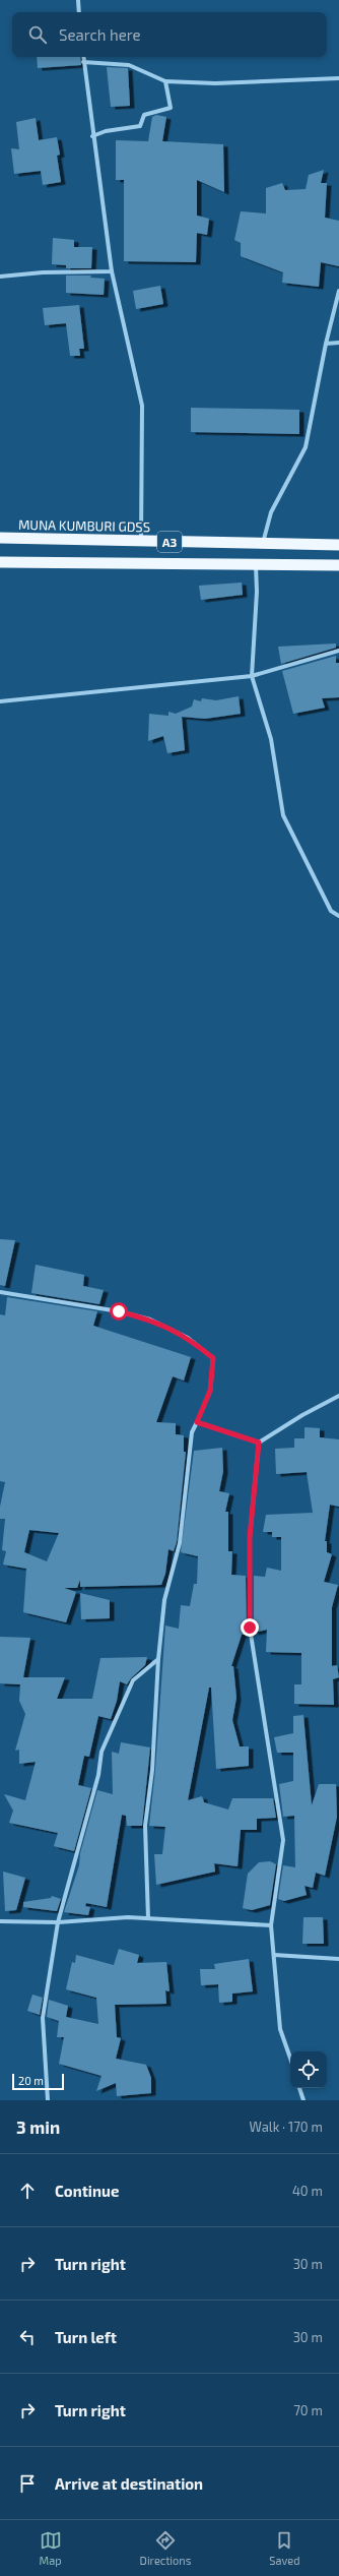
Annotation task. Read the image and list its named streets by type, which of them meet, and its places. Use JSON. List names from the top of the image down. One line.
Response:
{"streets":{"highway":["MUNA KUMBURI GDSS","A3"]},"scale_bar":"20 m","page":{"search":"Search here","scale":"20 m","heading":["3 min","Walk · 170 m"],"list":[["Continue","40 m"],["Turn right","30 m"],["Turn left","30 m"],["Turn right","70 m"],"Arrive at destination"],"nav":["Map","Directions","Saved"]}}
